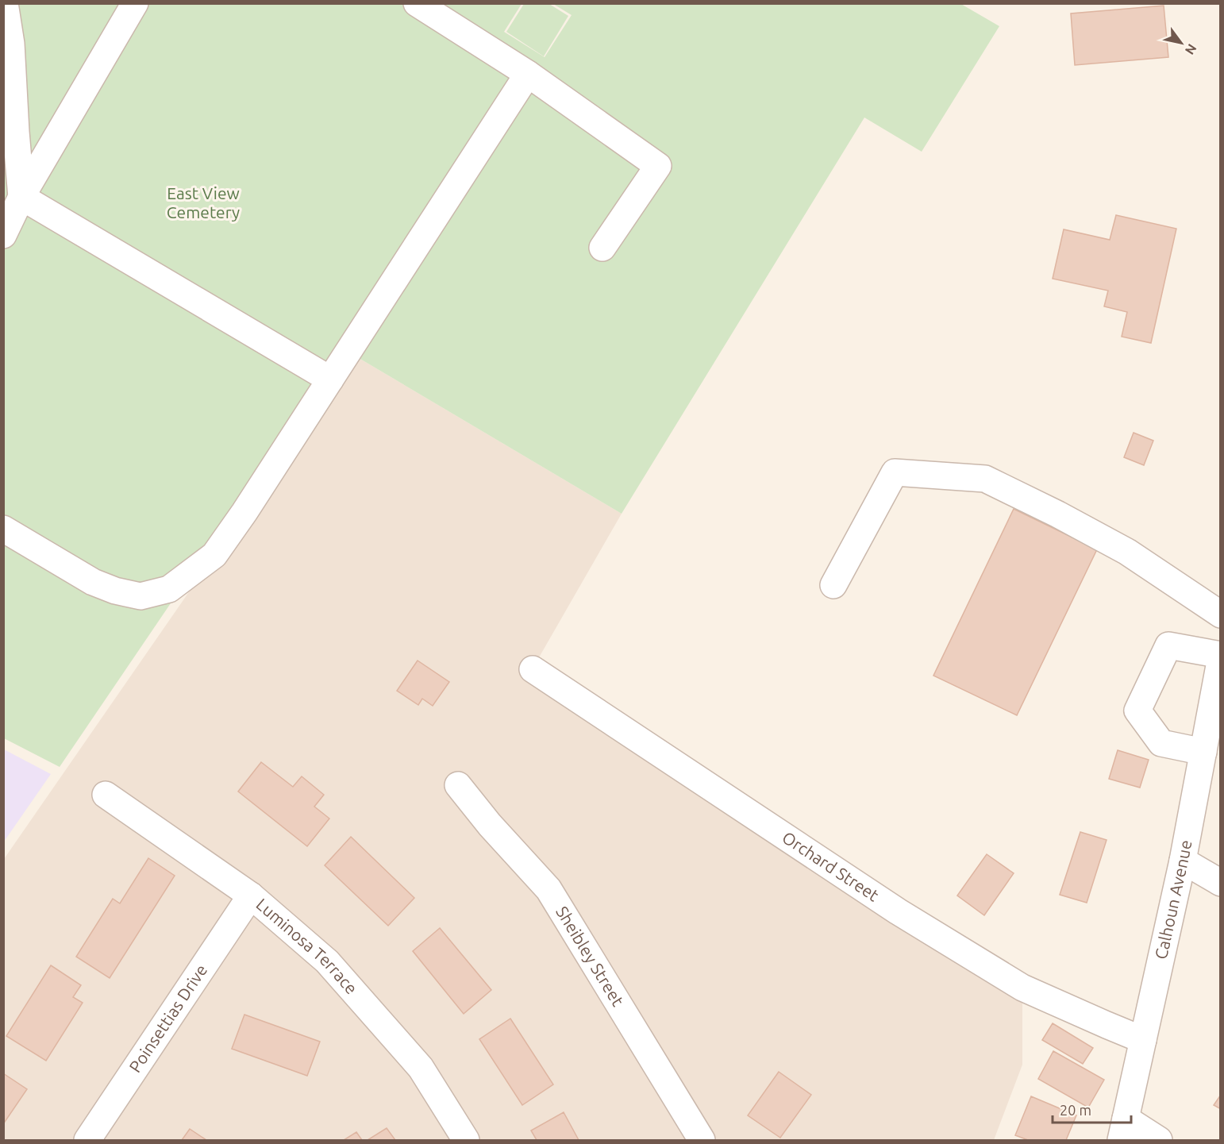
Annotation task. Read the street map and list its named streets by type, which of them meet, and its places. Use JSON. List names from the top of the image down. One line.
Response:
{"streets":{"street":["Orchard Street","Calhoun Avenue","Luminosa Terrace","Sheibley Street","Poinsettias Drive"]},"crossings":[["Orchard Street","Calhoun Avenue"],["Luminosa Terrace","Poinsettias Drive"]],"parks":["East View Cemetery"],"scale_bar":"20 m","north":"bottom right"}
